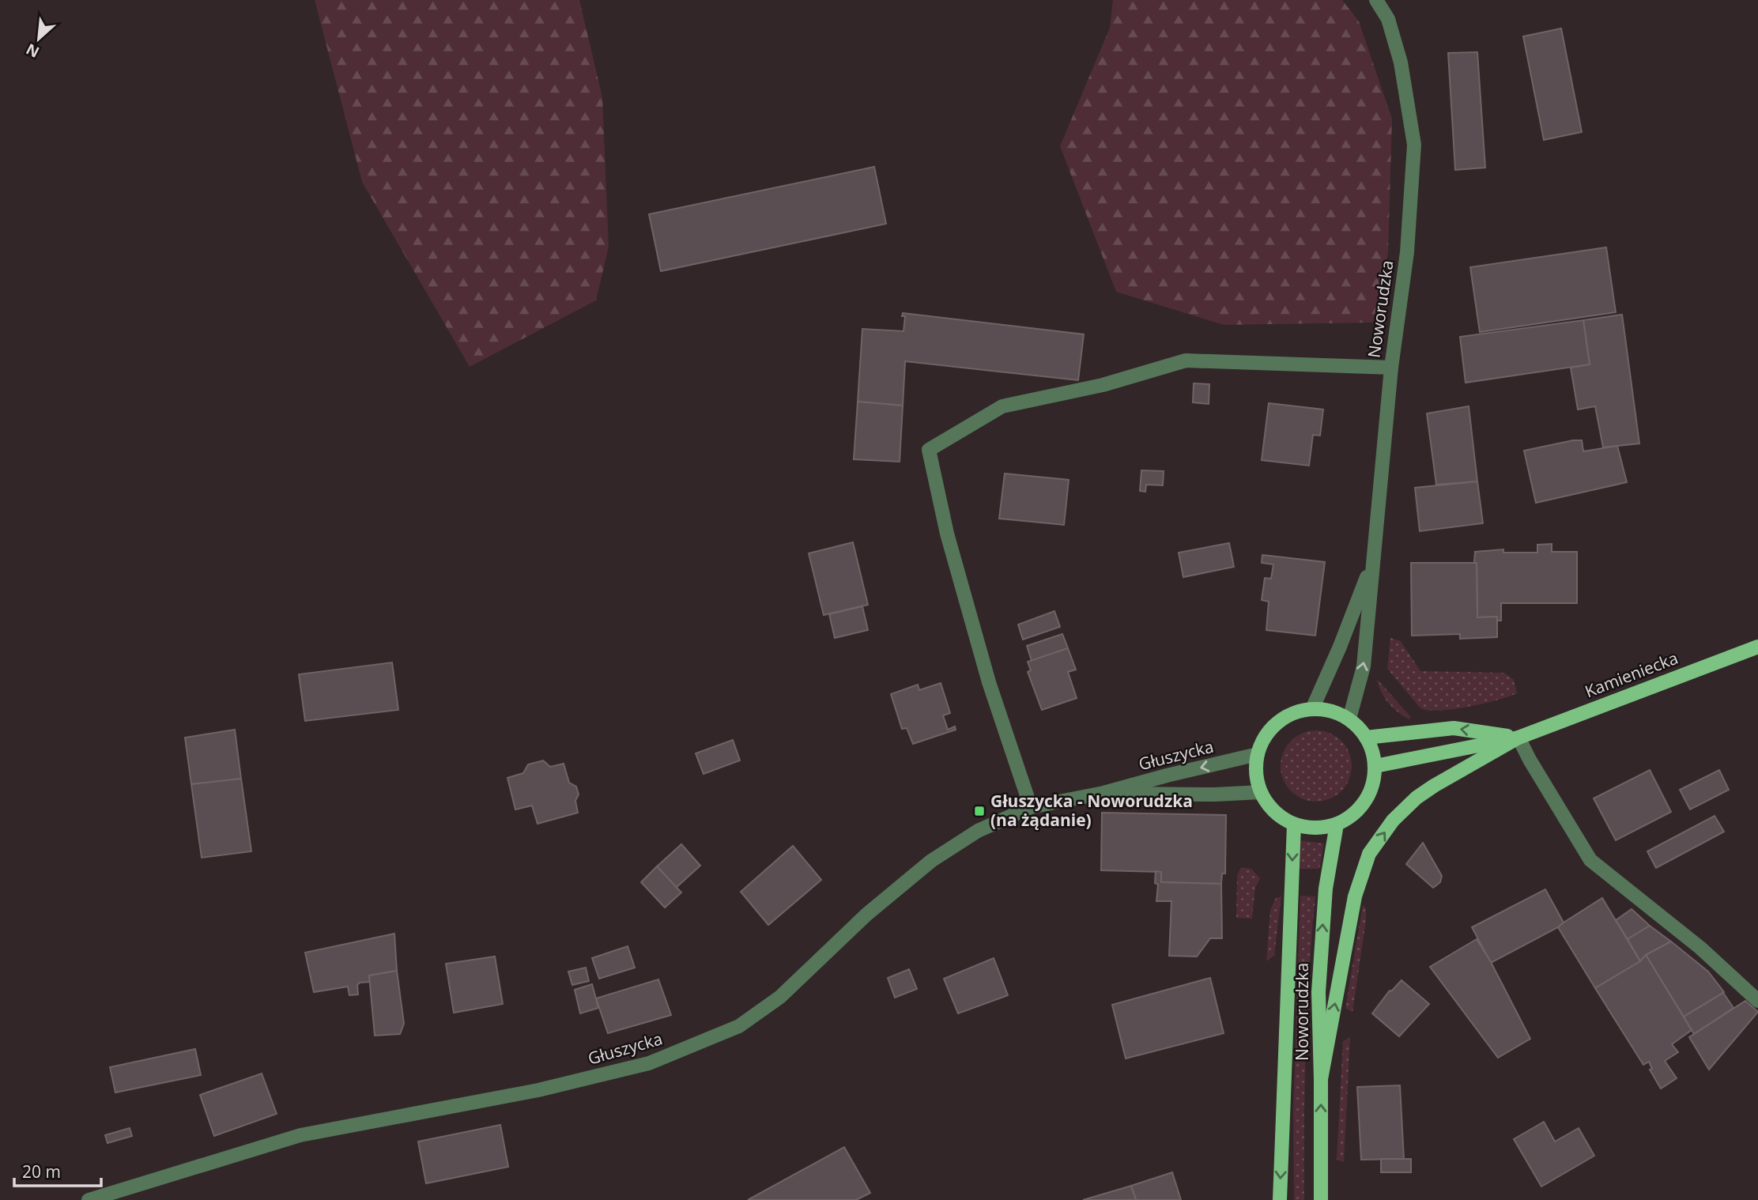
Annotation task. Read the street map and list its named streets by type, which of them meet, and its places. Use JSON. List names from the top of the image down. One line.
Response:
{"streets":{"main road":["Noworudzka","Kamieniecka"],"street":["Głuszycka"]},"crossings":[["Noworudzka","Kamieniecka"],["Noworudzka","Głuszycka"],["Kamieniecka","Głuszycka"]],"places":{"transit":["Głuszycka - Noworudzka (na żądanie)"]},"scale_bar":"20 m","north":"bottom left"}
